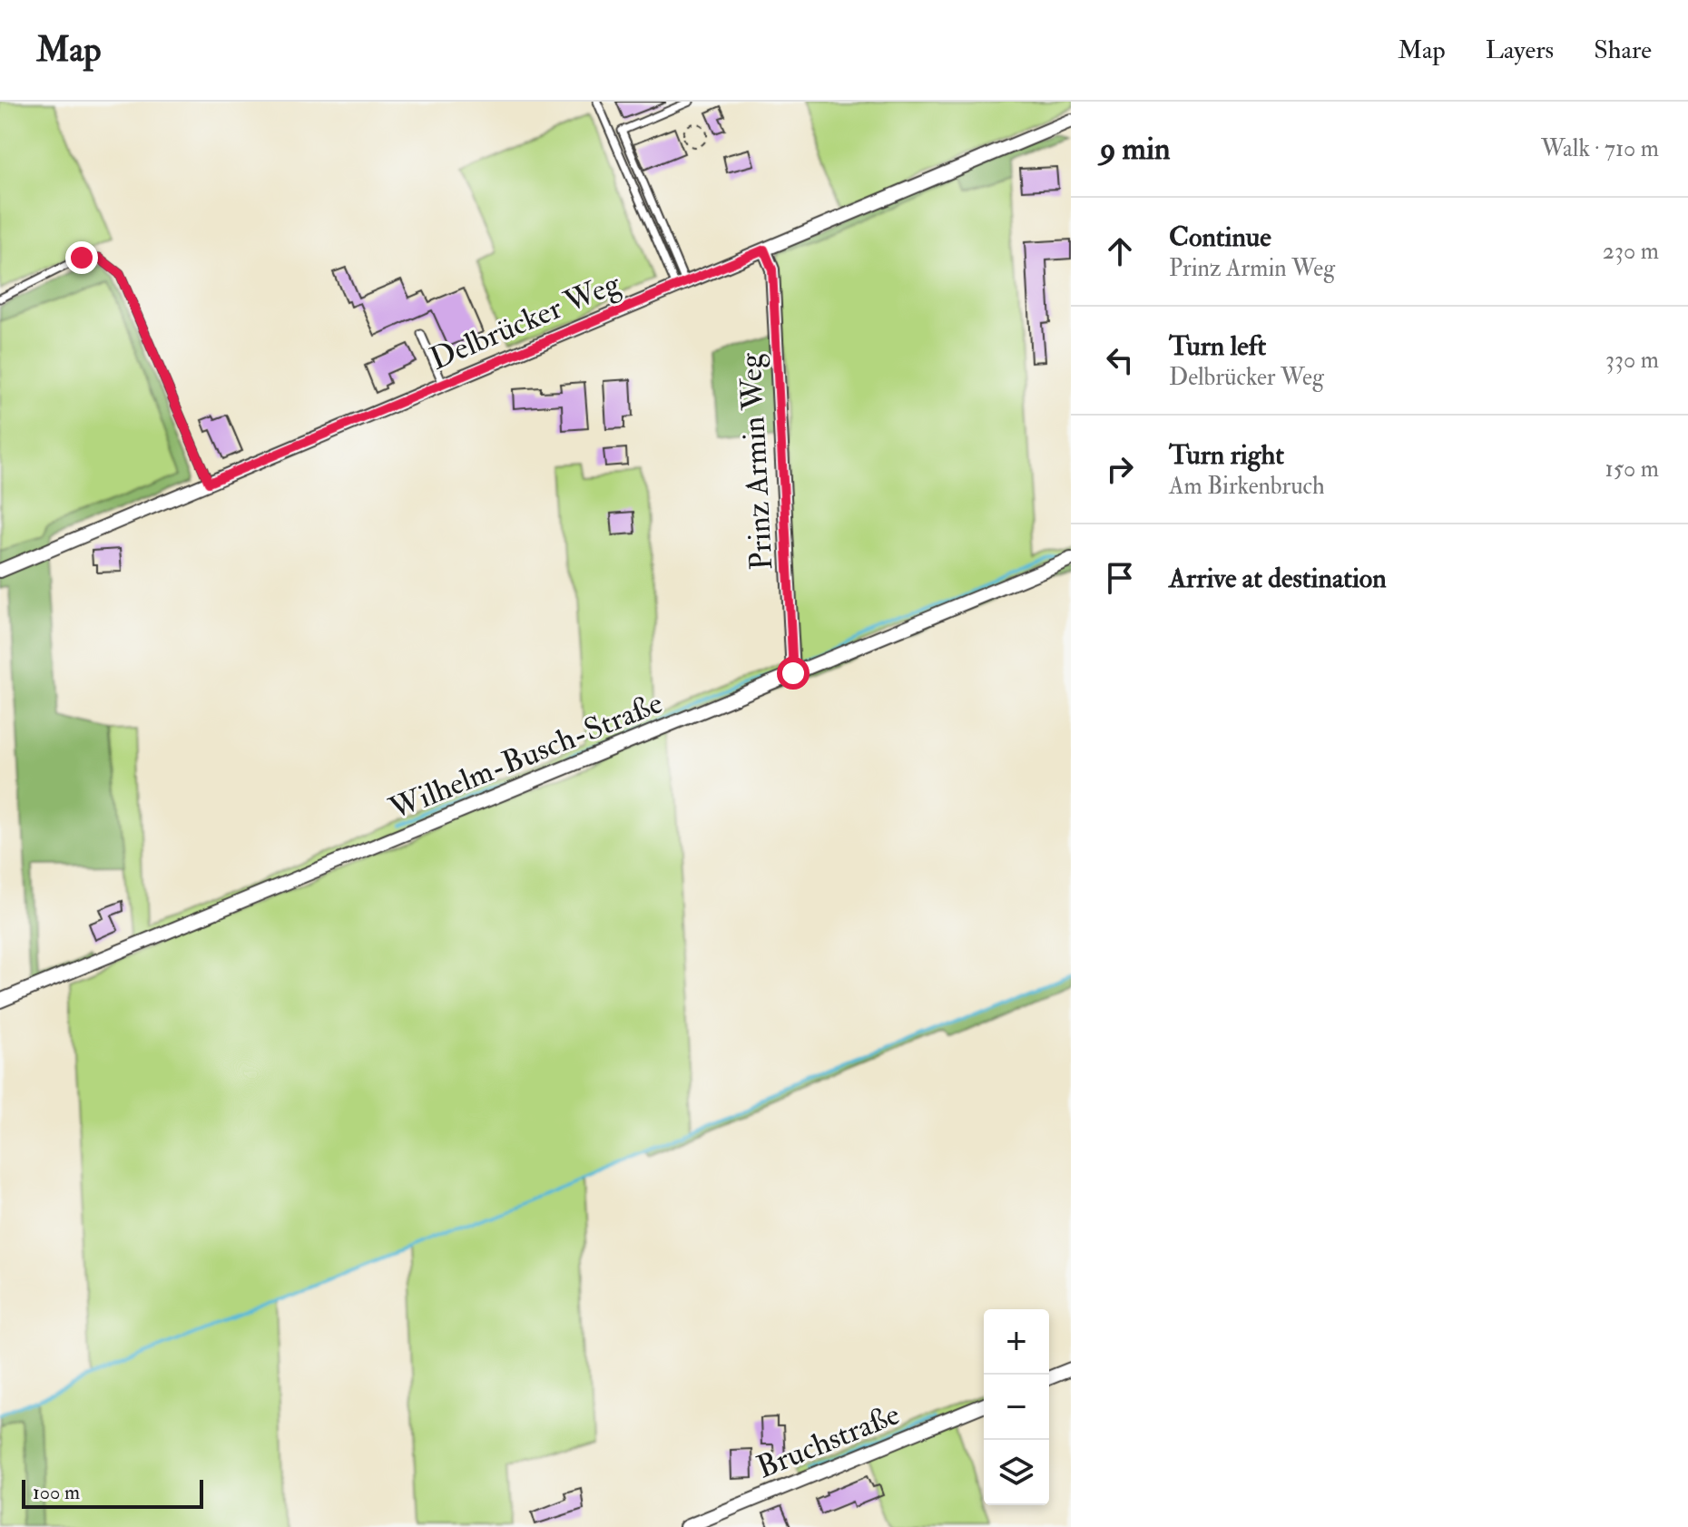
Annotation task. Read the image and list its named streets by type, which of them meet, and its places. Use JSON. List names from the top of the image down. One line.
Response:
{"streets":{"street":["Delbrücker Weg","Prinz Armin Weg","Wilhelm-Busch-Straße","Bruchstraße"]},"crossings":[["Delbrücker Weg","Prinz Armin Weg"],["Prinz Armin Weg","Wilhelm-Busch-Straße"]],"scale_bar":"100 m","page":{"header":"Map","nav":["Map","Layers","Share"],"heading":["9 min","Walk · 710 m"],"list":[["Continue","Prinz Armin Weg","230 m"],["Turn left","Delbrücker Weg","330 m"],["Turn right","Am Birkenbruch","150 m"],"Arrive at destination"],"map_buttons":["+","−"],"scale":"100 m"}}
